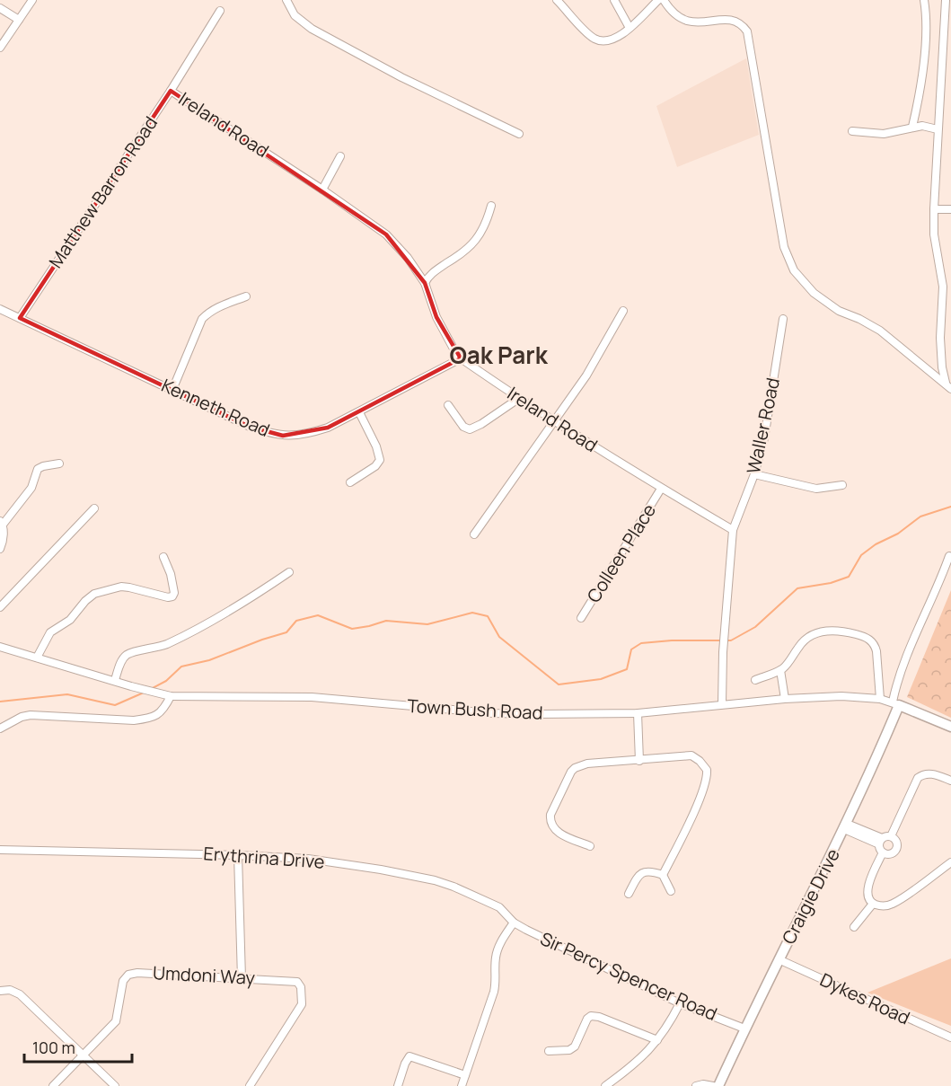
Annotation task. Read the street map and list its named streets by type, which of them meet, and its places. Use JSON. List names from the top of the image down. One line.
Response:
{"streets":{"street":["Ireland Road","Matthew Barron Road","Kenneth Road","Waller Road","Colleen Place","Town Bush Road","Erythrina Drive","Craigie Drive","Umdoni Way","Sir Percy Spencer Road","Dykes Road"]},"crossings":[["Ireland Road","Matthew Barron Road"],["Ireland Road","Kenneth Road"],["Ireland Road","Waller Road"],["Ireland Road","Colleen Place"],["Matthew Barron Road","Kenneth Road"],["Town Bush Road","Craigie Drive"],["Erythrina Drive","Sir Percy Spencer Road"],["Craigie Drive","Dykes Road"]],"districts":["Oak Park"],"scale_bar":"100 m"}
